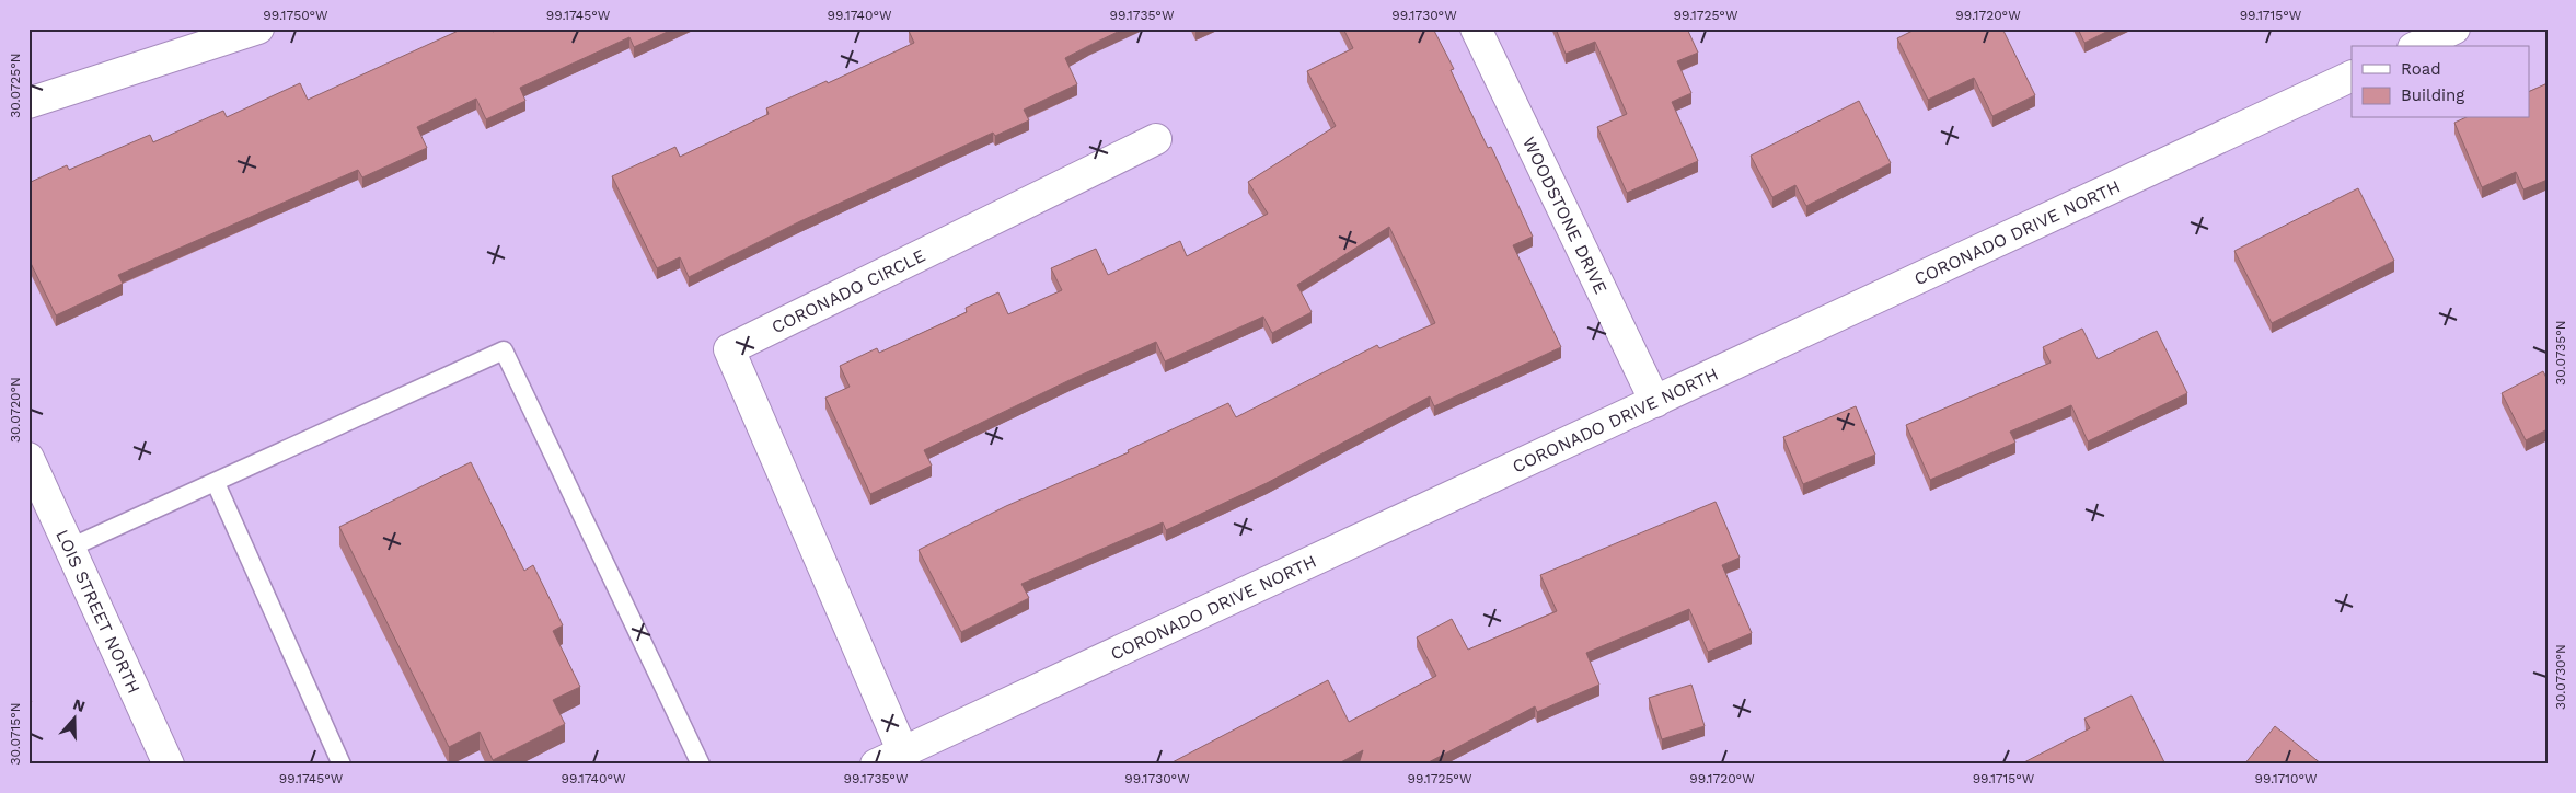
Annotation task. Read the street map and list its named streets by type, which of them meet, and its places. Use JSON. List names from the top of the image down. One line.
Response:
{"streets":{"street":["WOODSTONE DRIVE","CORONADO DRIVE NORTH","CORONADO CIRCLE","LOIS STREET NORTH"]},"crossings":[["WOODSTONE DRIVE","CORONADO DRIVE NORTH"],["CORONADO DRIVE NORTH","CORONADO CIRCLE"]],"legend":["Road","Building"],"north":"top","coordinates":["99.1750°W","99.1745°W","99.1740°W","99.1735°W","99.1730°W","99.1725°W","99.1720°W","99.1715°W","30.0725°N","30.0735°N","30.0720°N","30.0730°N","30.0715°N","99.1710°W"]}
